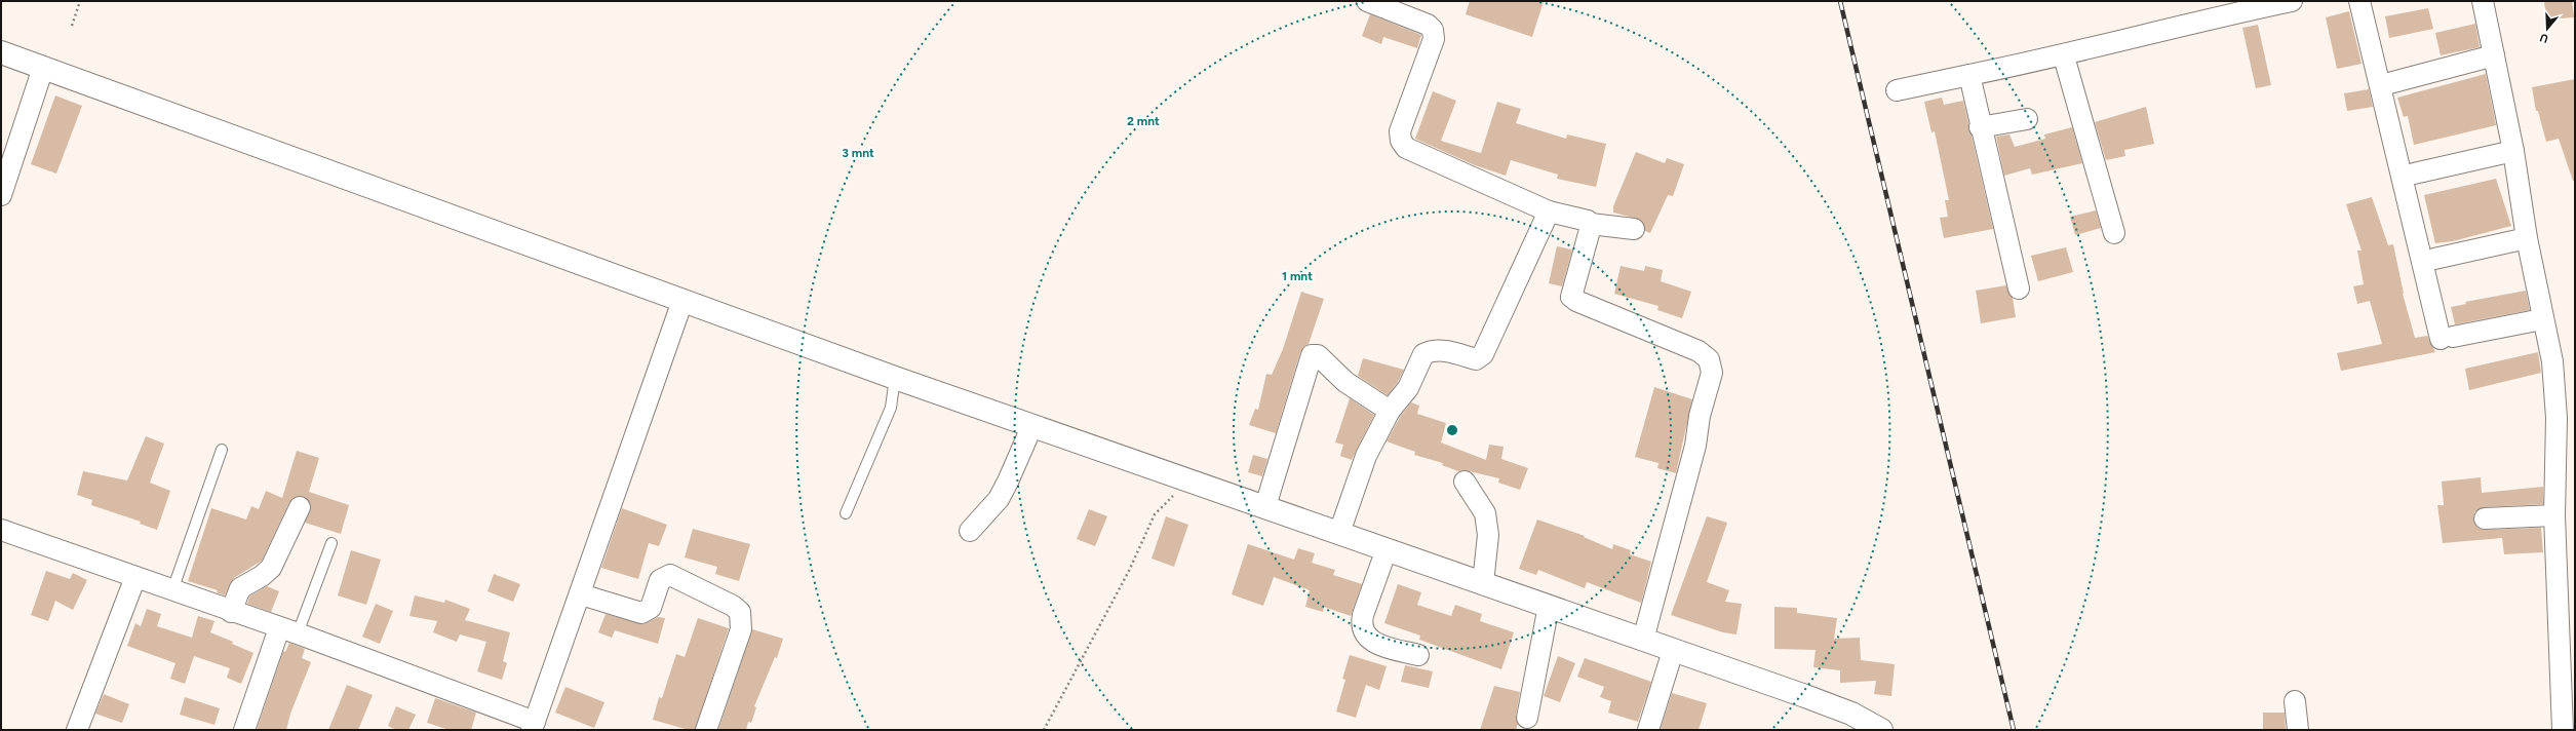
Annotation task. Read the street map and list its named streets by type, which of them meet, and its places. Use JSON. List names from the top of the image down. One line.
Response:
{"north":"bottom","rings":["2 mnt","3 mnt","1 mnt"]}
